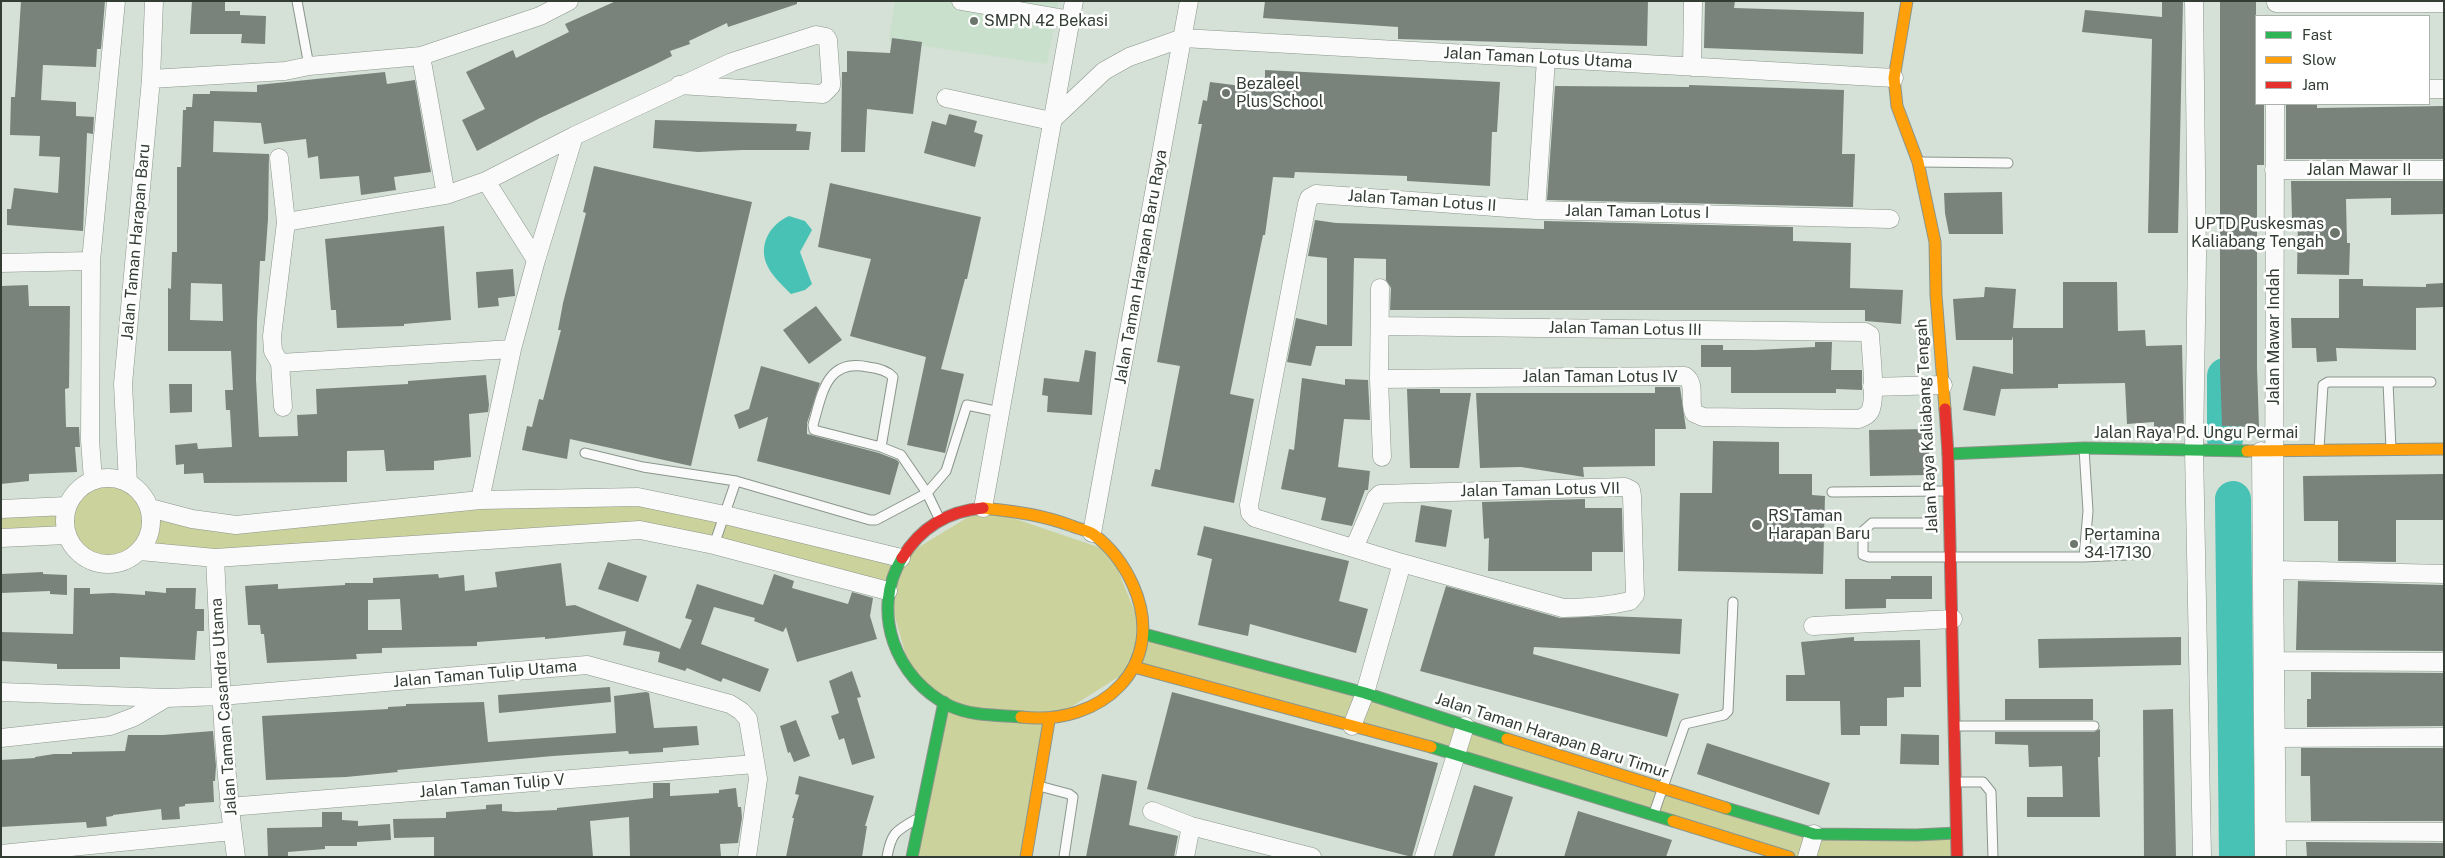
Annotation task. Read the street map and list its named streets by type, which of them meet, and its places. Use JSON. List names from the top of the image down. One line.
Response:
{"streets":{"street":["Jalan Taman Lotus Utama","Jalan Mawar II","Jalan Taman Lotus II","Jalan Taman Lotus I","Jalan Taman Harapan Baru","Jalan Taman Harapan Baru Raya","Jalan Taman Lotus III","Jalan Mawar Indah","Jalan Taman Lotus IV","Jalan Raya Kaliabang Tengah","Jalan Raya Pd. Ungu Permai","Jalan Taman Lotus VII","Jalan Taman Tulip Utama","Jalan Taman Casandra Utama","Jalan Taman Harapan Baru Timur","Jalan Taman Tulip V"]},"crossings":[["Jalan Taman Lotus Utama","Jalan Taman Harapan Baru Raya"],["Jalan Taman Lotus Utama","Jalan Raya Kaliabang Tengah"],["Jalan Mawar II","Jalan Mawar Indah"],["Jalan Taman Lotus II","Jalan Taman Lotus I"],["Jalan Taman Lotus II","Jalan Taman Lotus VII"],["Jalan Taman Lotus III","Jalan Taman Lotus IV"],["Jalan Mawar Indah","Jalan Raya Pd. Ungu Permai"],["Jalan Raya Kaliabang Tengah","Jalan Raya Pd. Ungu Permai"],["Jalan Raya Kaliabang Tengah","Jalan Taman Harapan Baru Timur"],["Jalan Taman Tulip Utama","Jalan Taman Casandra Utama"],["Jalan Taman Tulip Utama","Jalan Taman Tulip V"],["Jalan Taman Casandra Utama","Jalan Taman Tulip V"]],"places":["SMPN 42 Bekasi","Bezaleel Plus School","UPTD Puskesmas Kaliabang Tengah","RS Taman Harapan Baru","Pertamina 34-17130"],"legend":["Fast","Slow","Jam"]}
